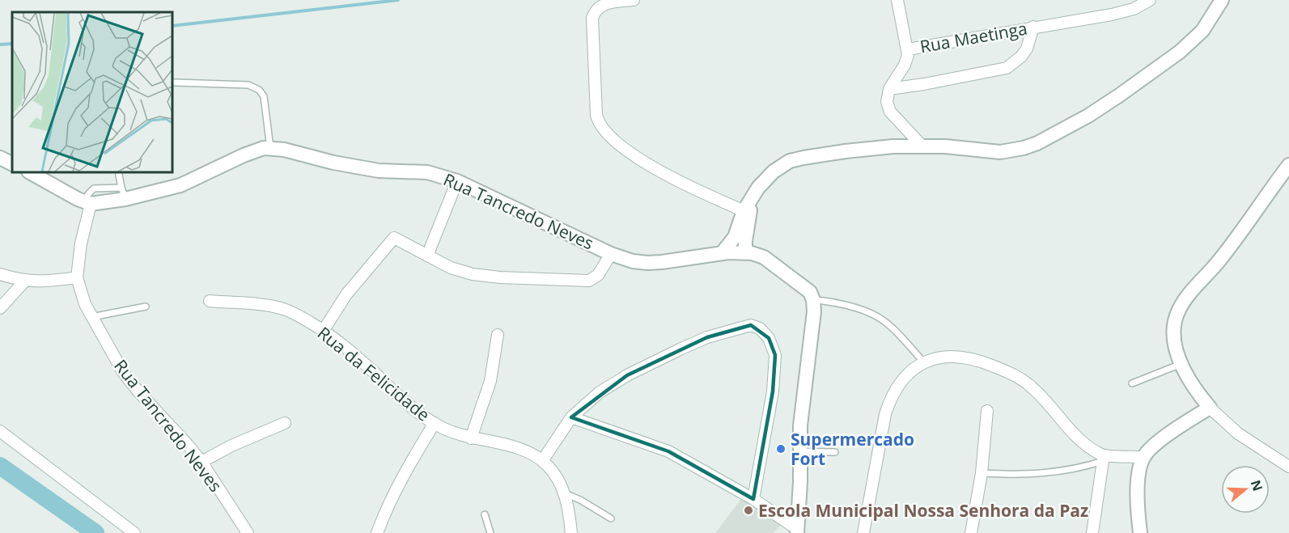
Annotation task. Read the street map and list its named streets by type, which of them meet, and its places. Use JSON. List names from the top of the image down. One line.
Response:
{"streets":{"street":["Rua Maetinga","Rua Tancredo Neves","Rua da Felicidade"]},"places":["Supermercado Fort","Escola Municipal Nossa Senhora da Paz"],"north":"right"}
